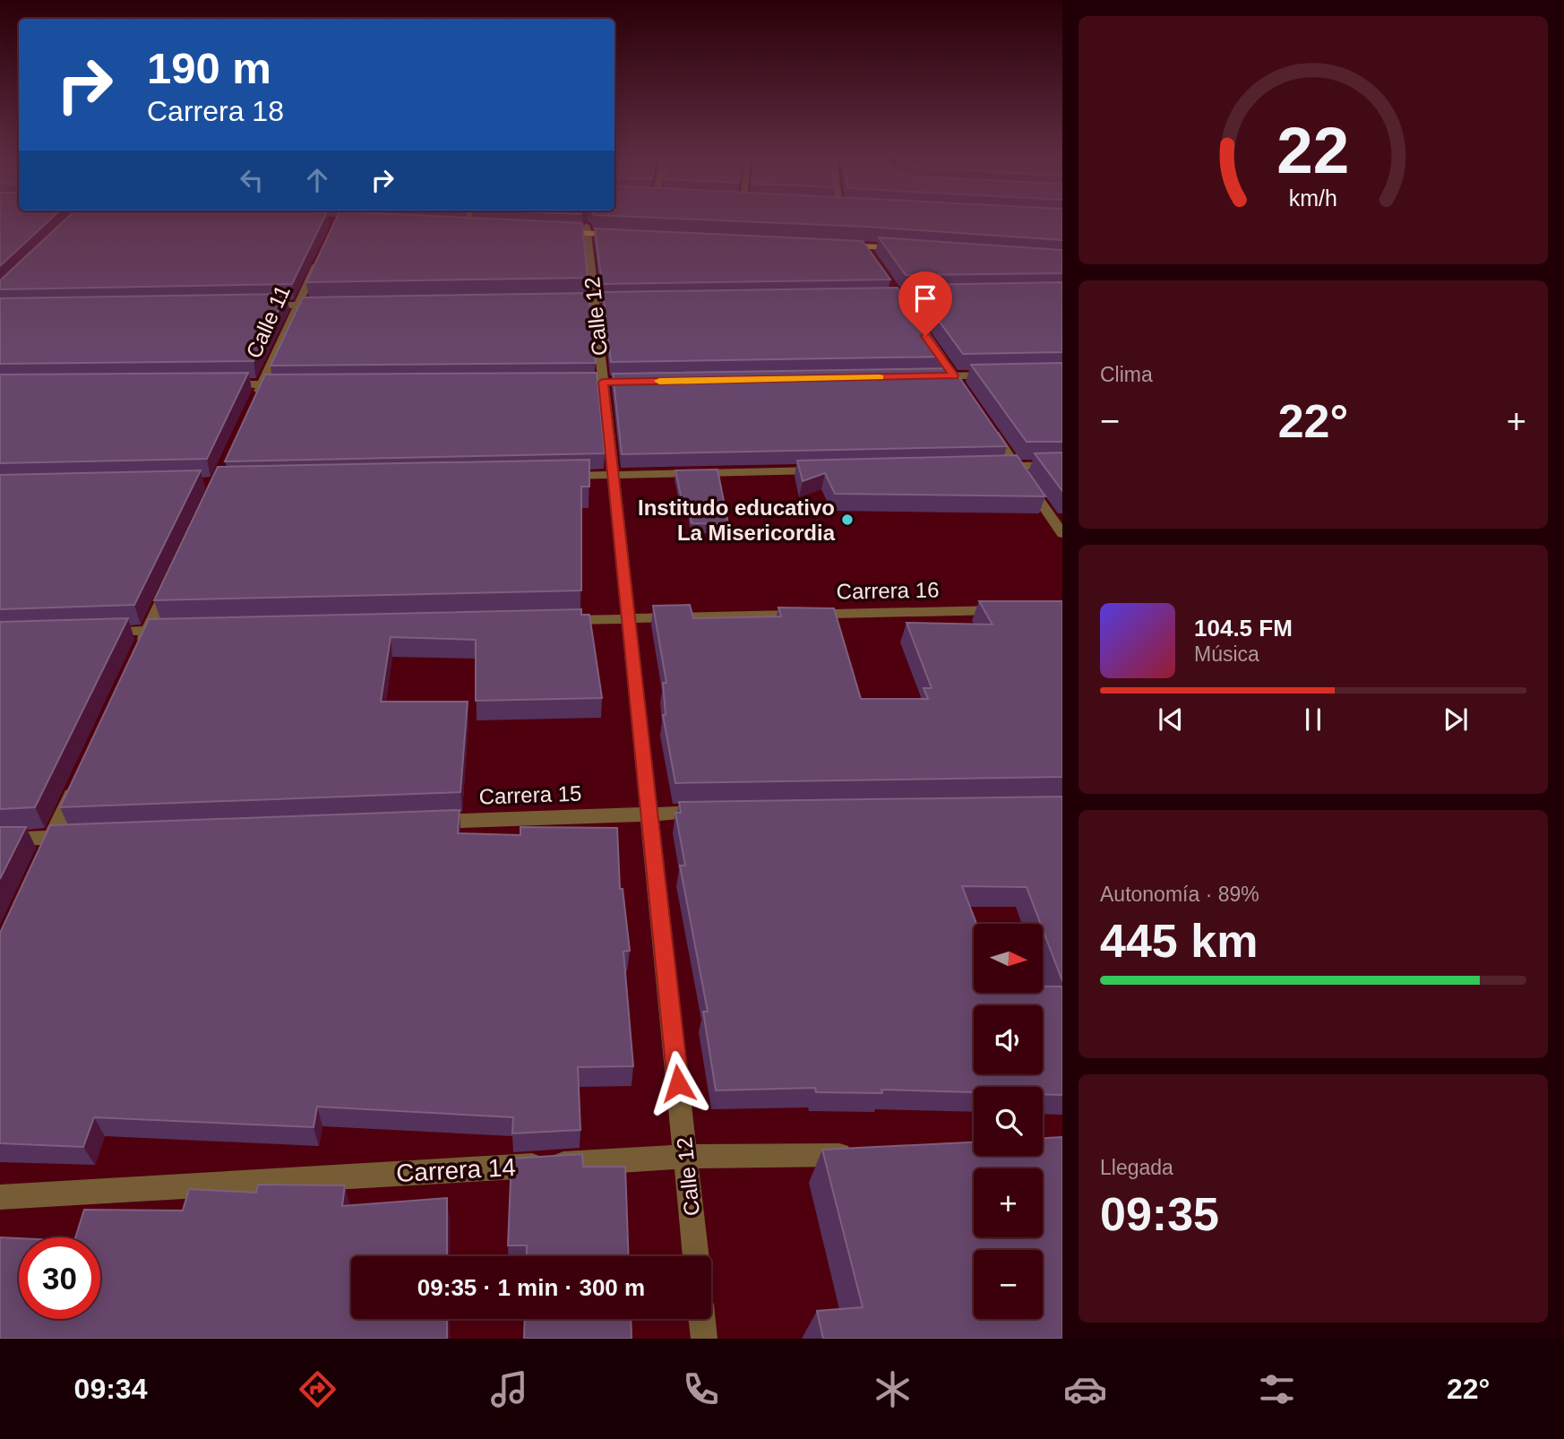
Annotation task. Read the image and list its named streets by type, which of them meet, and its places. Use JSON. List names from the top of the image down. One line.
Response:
{"streets":{"street":["Calle 12","Calle 11","Carrera 16","Carrera 15","Carrera 14"]},"crossings":[["Calle 12","Carrera 16"],["Calle 12","Carrera 15"],["Calle 12","Carrera 14"]],"places":["Institudo educativo La Misericordia"],"north":"right","page":{"turn":["190 m","Carrera 18"],"tile":["Clima",["Autonomía · 89%","445 km"],["Llegada","09:35"]],"heat":["−","22°","+"],"song":["104.5 FM","Música"],"map_buttons":["+","−"],"limit":"30","trip":"09:35 · 1 min · 300 m","tabs":["09:34","22°"],"gauge":["22","km/h"]}}
